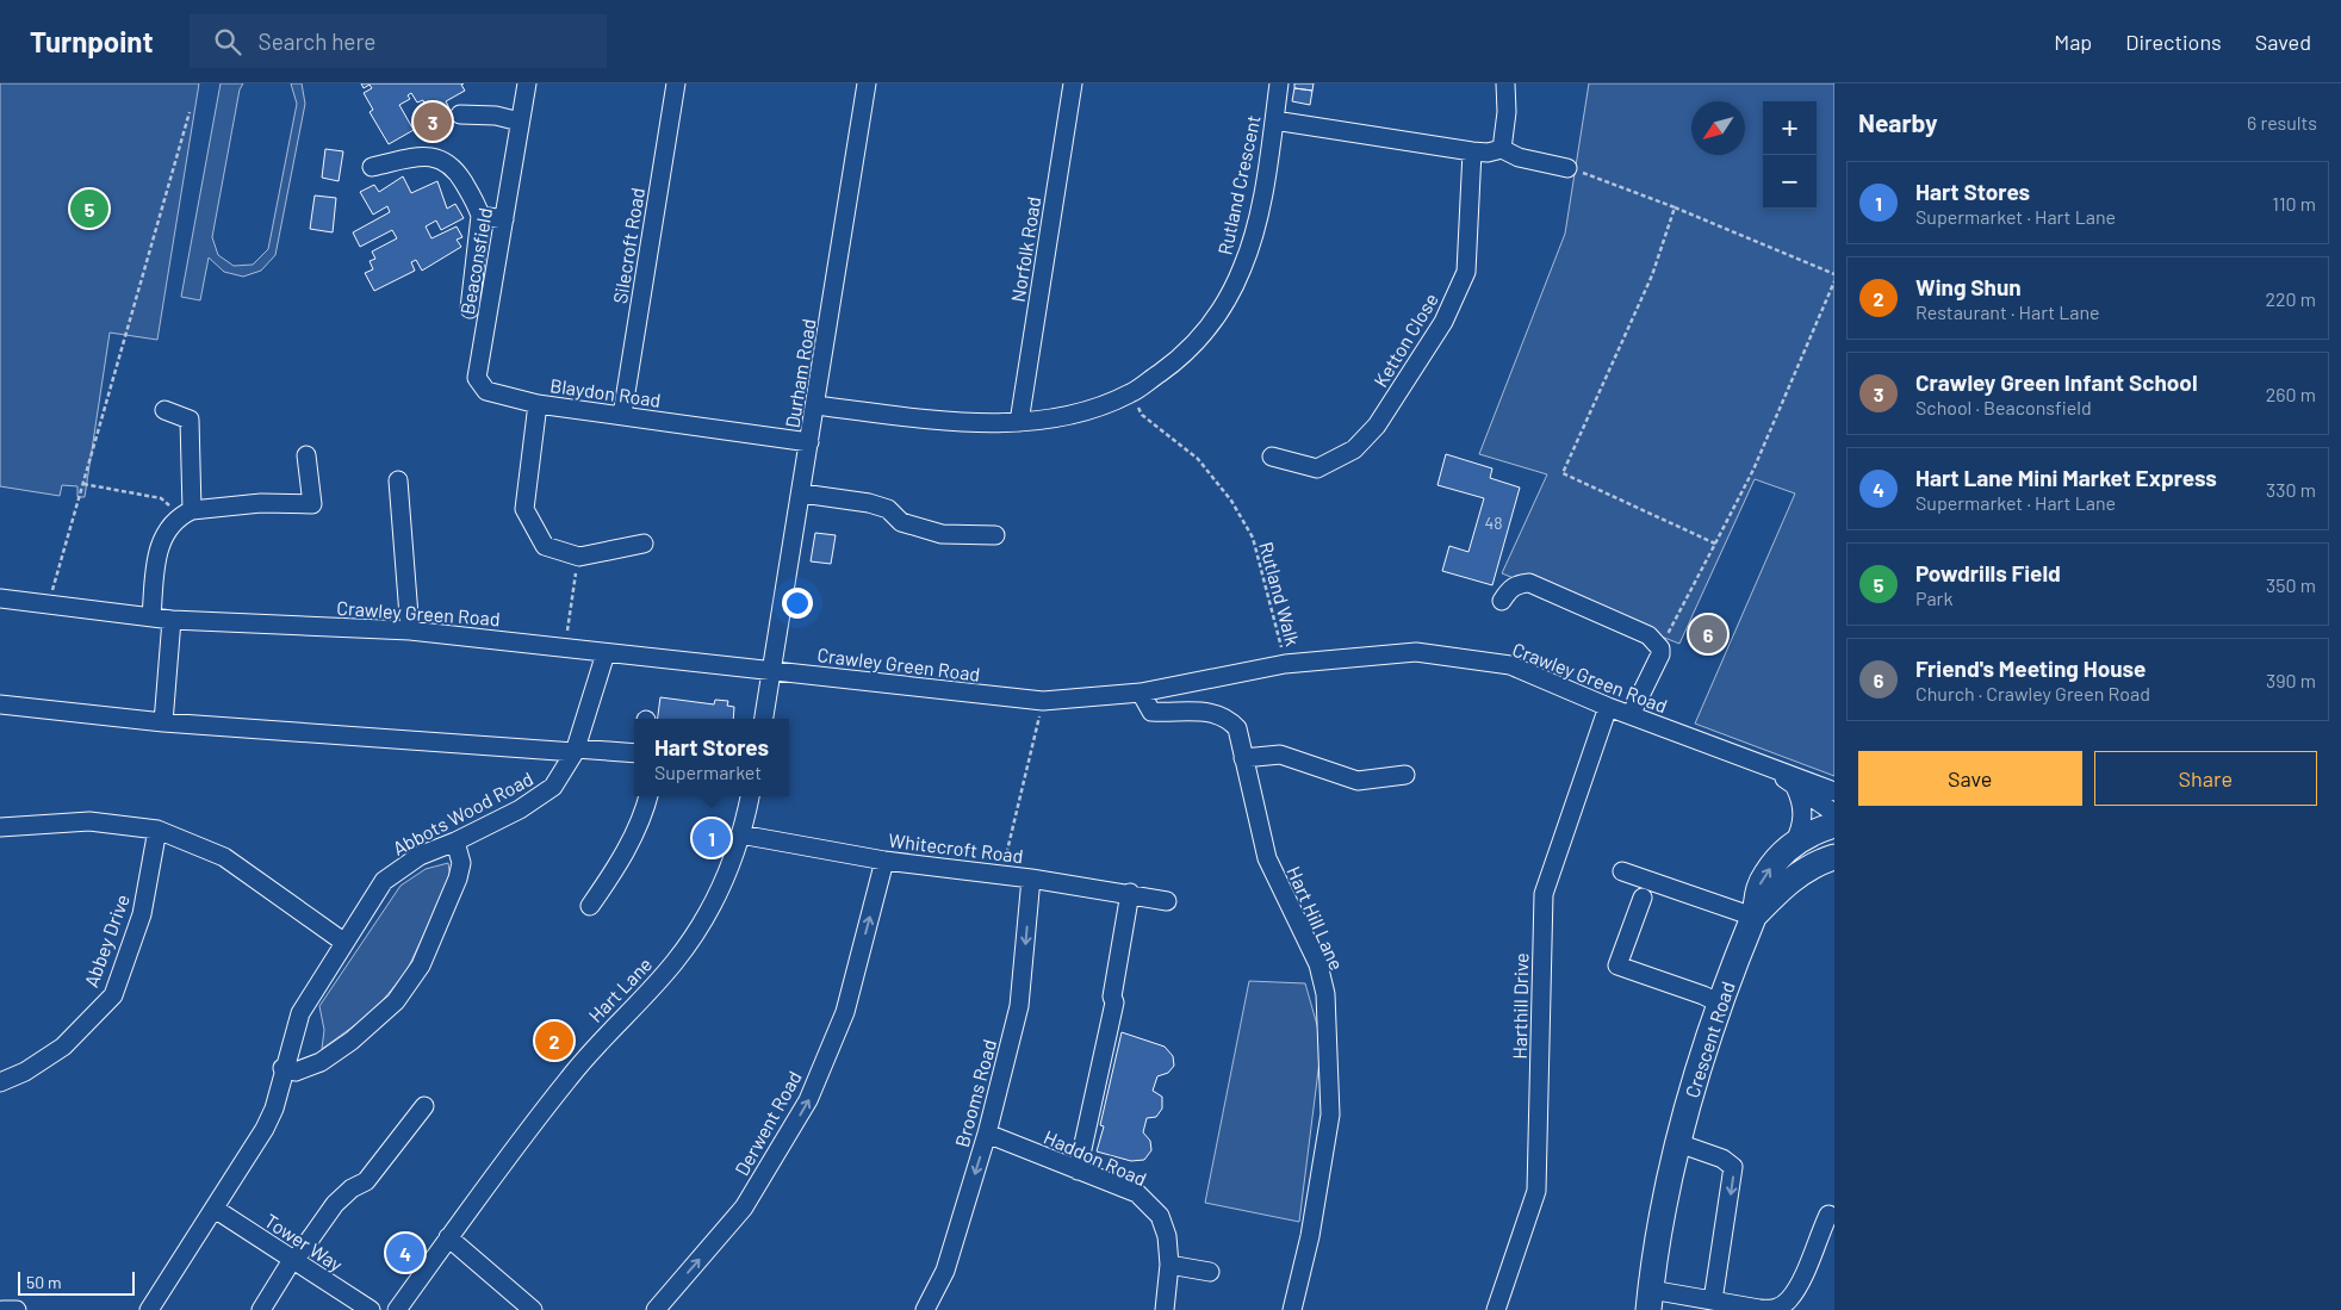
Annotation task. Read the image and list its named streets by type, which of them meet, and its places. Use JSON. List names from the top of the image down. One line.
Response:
{"streets":{"highway":["Crescent Road"],"street":["Rutland Crescent","Silecroft Road","Norfolk Road","Beaconsfield","Ketton Close","Durham Road","Blaydon Road","Crawley Green Road","Abbots Wood Road","Whitecroft Road","Hart Hill Lane","Abbey Drive","Hart Lane","Harthill Drive","Brooms Road","Derwent Road","Haddon Road","Tower Way"],"path":["Rutland Walk"]},"crossings":[["Rutland Crescent","Norfolk Road"],["Rutland Crescent","Durham Road"],["Rutland Crescent","Rutland Walk"],["Silecroft Road","Blaydon Road"],["Beaconsfield","Blaydon Road"],["Durham Road","Blaydon Road"],["Durham Road","Crawley Green Road"],["Rutland Walk","Crawley Green Road"],["Crawley Green Road","Abbots Wood Road"],["Crawley Green Road","Hart Hill Lane"],["Crawley Green Road","Harthill Drive"],["Crawley Green Road","Crescent Road"],["Abbots Wood Road","Tower Way"],["Whitecroft Road","Hart Lane"],["Whitecroft Road","Brooms Road"],["Whitecroft Road","Derwent Road"],["Brooms Road","Haddon Road"]],"one_way":["Derwent Road"],"house_numbers":["48"],"scale_bar":"50 m","north":"bottom left","page":{"header":"Turnpoint","search":"Search here","nav":["Map","Directions","Saved"],"heading":["Nearby","6 results"],"pins":["3","5","6","1","2","4"],"map_buttons":["+","−"],"list":[{"mark":"1","name":"Hart Stores","note":"Supermarket · Hart Lane","value":"110 m"},{"mark":"2","name":"Wing Shun","note":"Restaurant · Hart Lane","value":"220 m"},{"mark":"3","name":"Crawley Green Infant School","note":"School · Beaconsfield","value":"260 m"},{"mark":"4","name":"Hart Lane Mini Market Express","note":"Supermarket · Hart Lane","value":"330 m"},{"mark":"5","name":"Powdrills Field","note":"Park","value":"350 m"},{"mark":"6","name":"Friend's Meeting House","note":"Church · Crawley Green Road","value":"390 m"}],"popup":["Hart Stores","Supermarket"],"buttons":["Save","Share"],"scale":"50 m"}}
